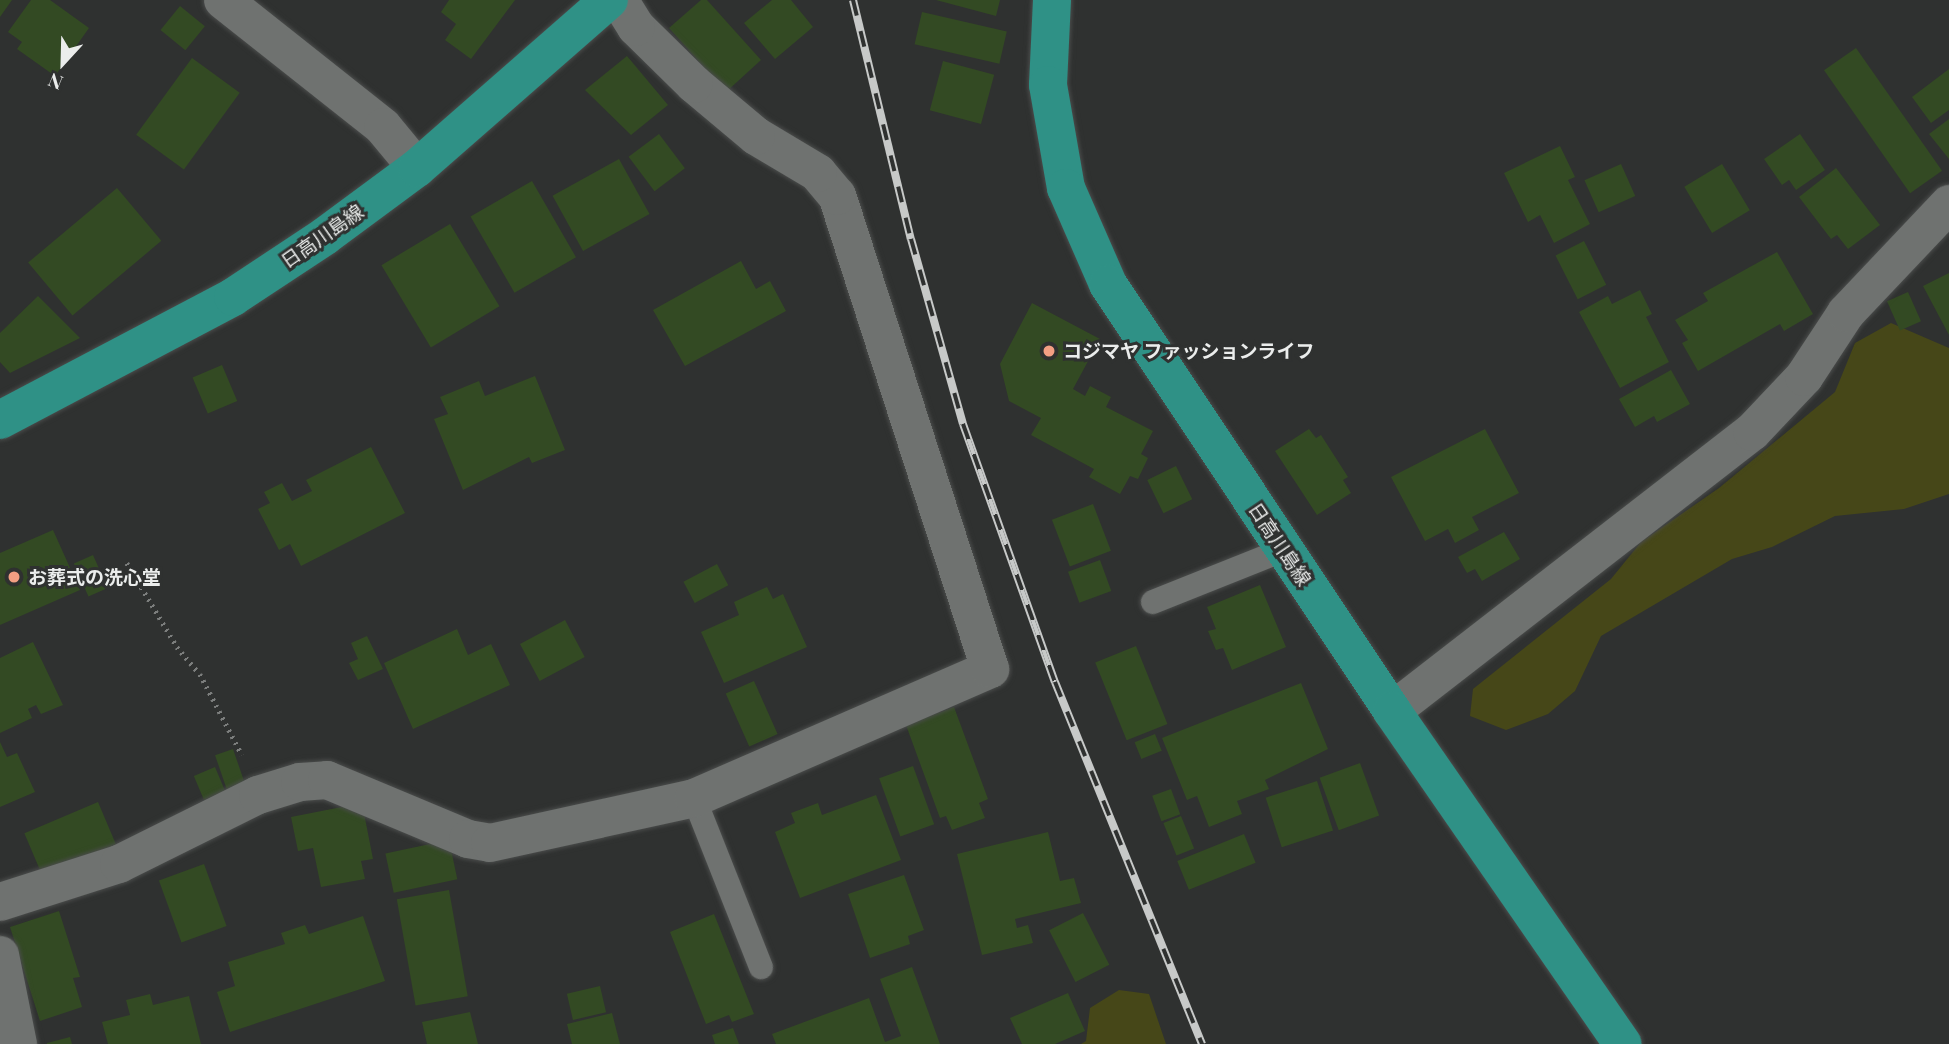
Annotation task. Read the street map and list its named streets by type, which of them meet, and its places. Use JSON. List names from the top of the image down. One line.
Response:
{"streets":{"main road":["日高川島線"]},"places":["コジマヤ ファッションライフ","お葬式の洗心堂"],"north":"bottom"}
